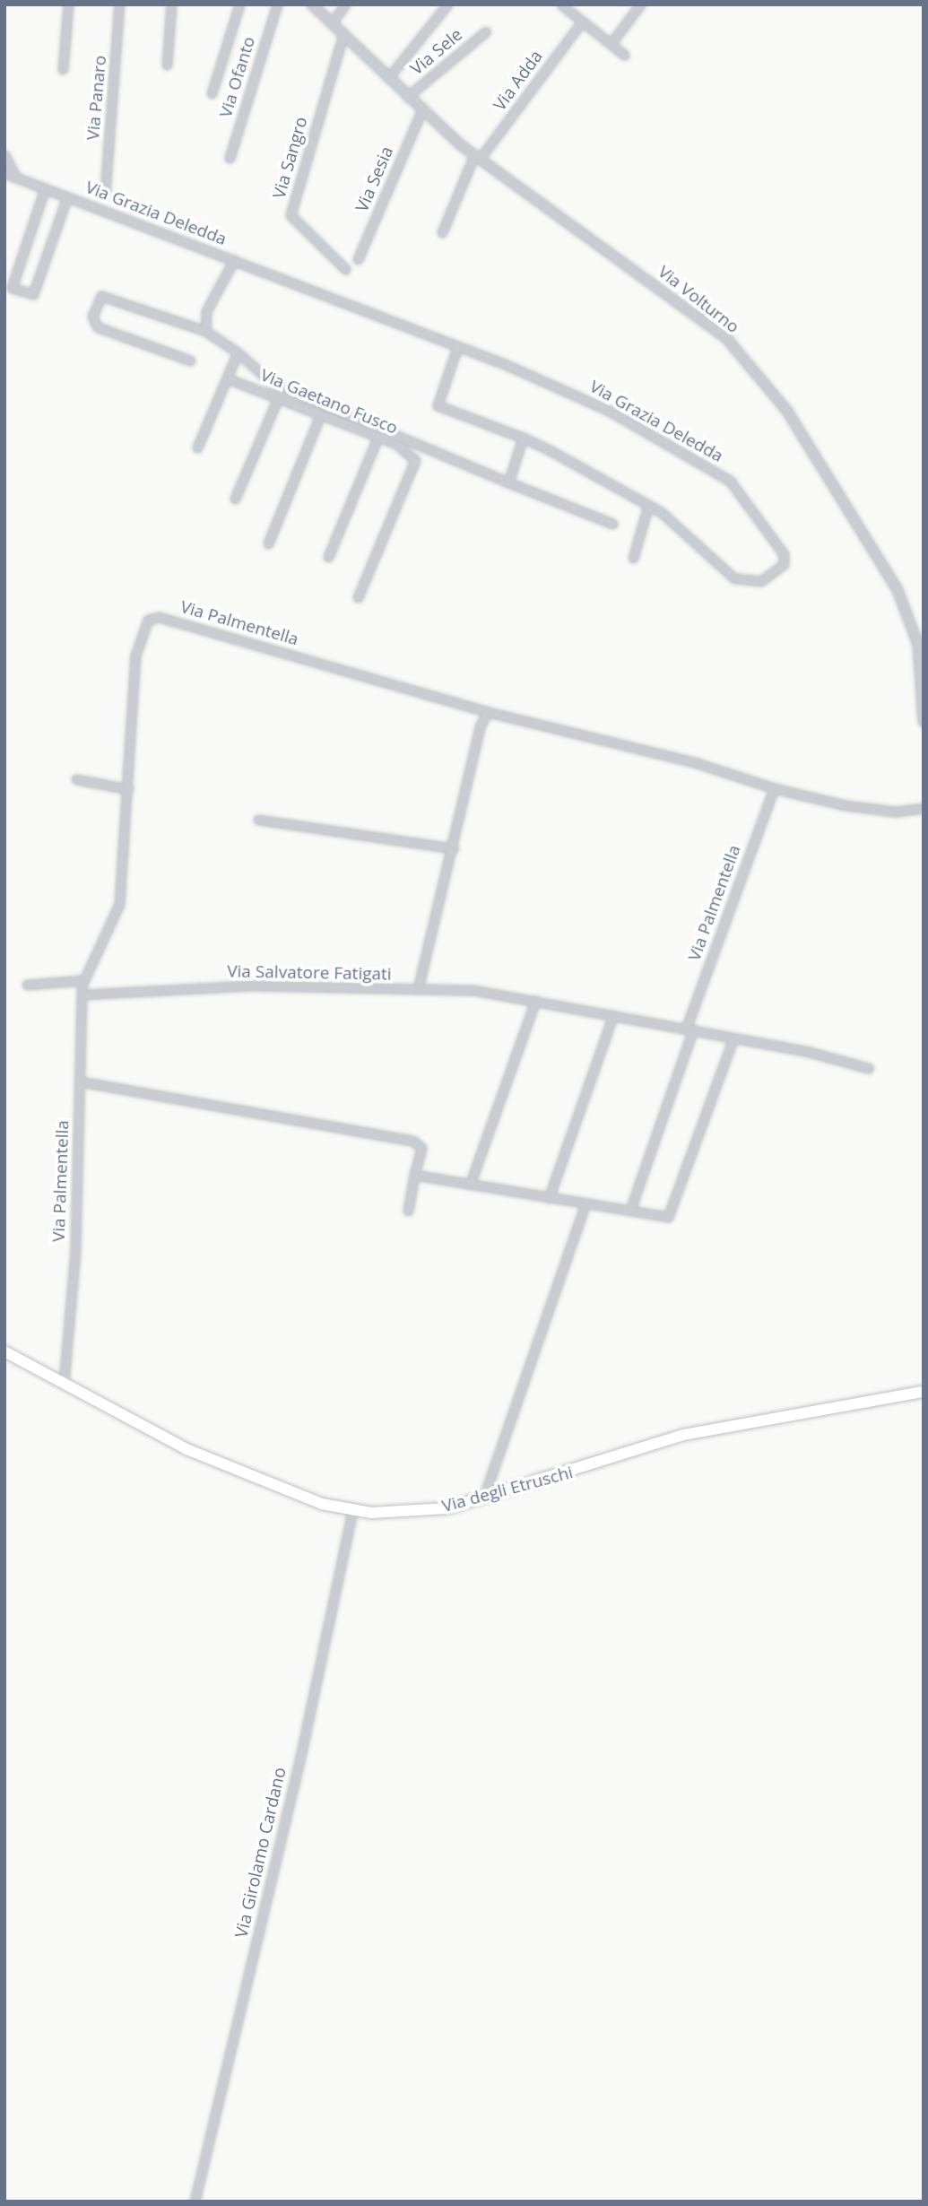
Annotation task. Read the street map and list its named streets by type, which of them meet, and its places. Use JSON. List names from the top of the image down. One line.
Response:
{"streets":{"main road":["Via degli Etruschi"],"street":["Via Sele","Via Ofanto","Via Adda","Via Panaro","Via Sangro","Via Sesia","Via Grazia Deledda","Via Volturno","Via Gaetano Fusco","Via Palmentella","Via Salvatore Fatigati","Via Girolamo Cardano"]},"crossings":[["Via Sele","Via Volturno"],["Via Adda","Via Volturno"],["Via Sangro","Via Volturno"],["Via Sesia","Via Volturno"],["Via Palmentella","Via Salvatore Fatigati"],["Via Palmentella","Via degli Etruschi"],["Via degli Etruschi","Via Girolamo Cardano"]]}
